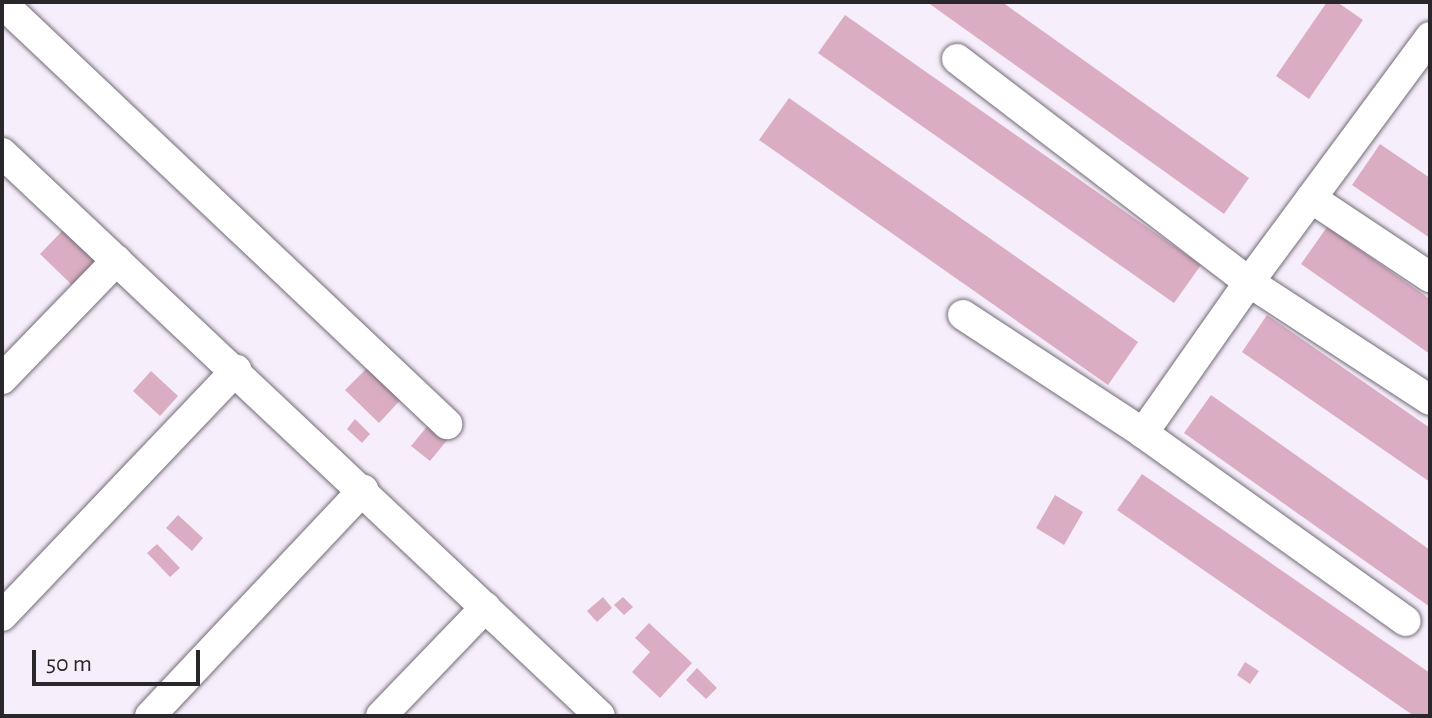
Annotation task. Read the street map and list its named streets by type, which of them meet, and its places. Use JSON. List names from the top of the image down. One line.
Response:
{"scale_bar":"50 m"}
